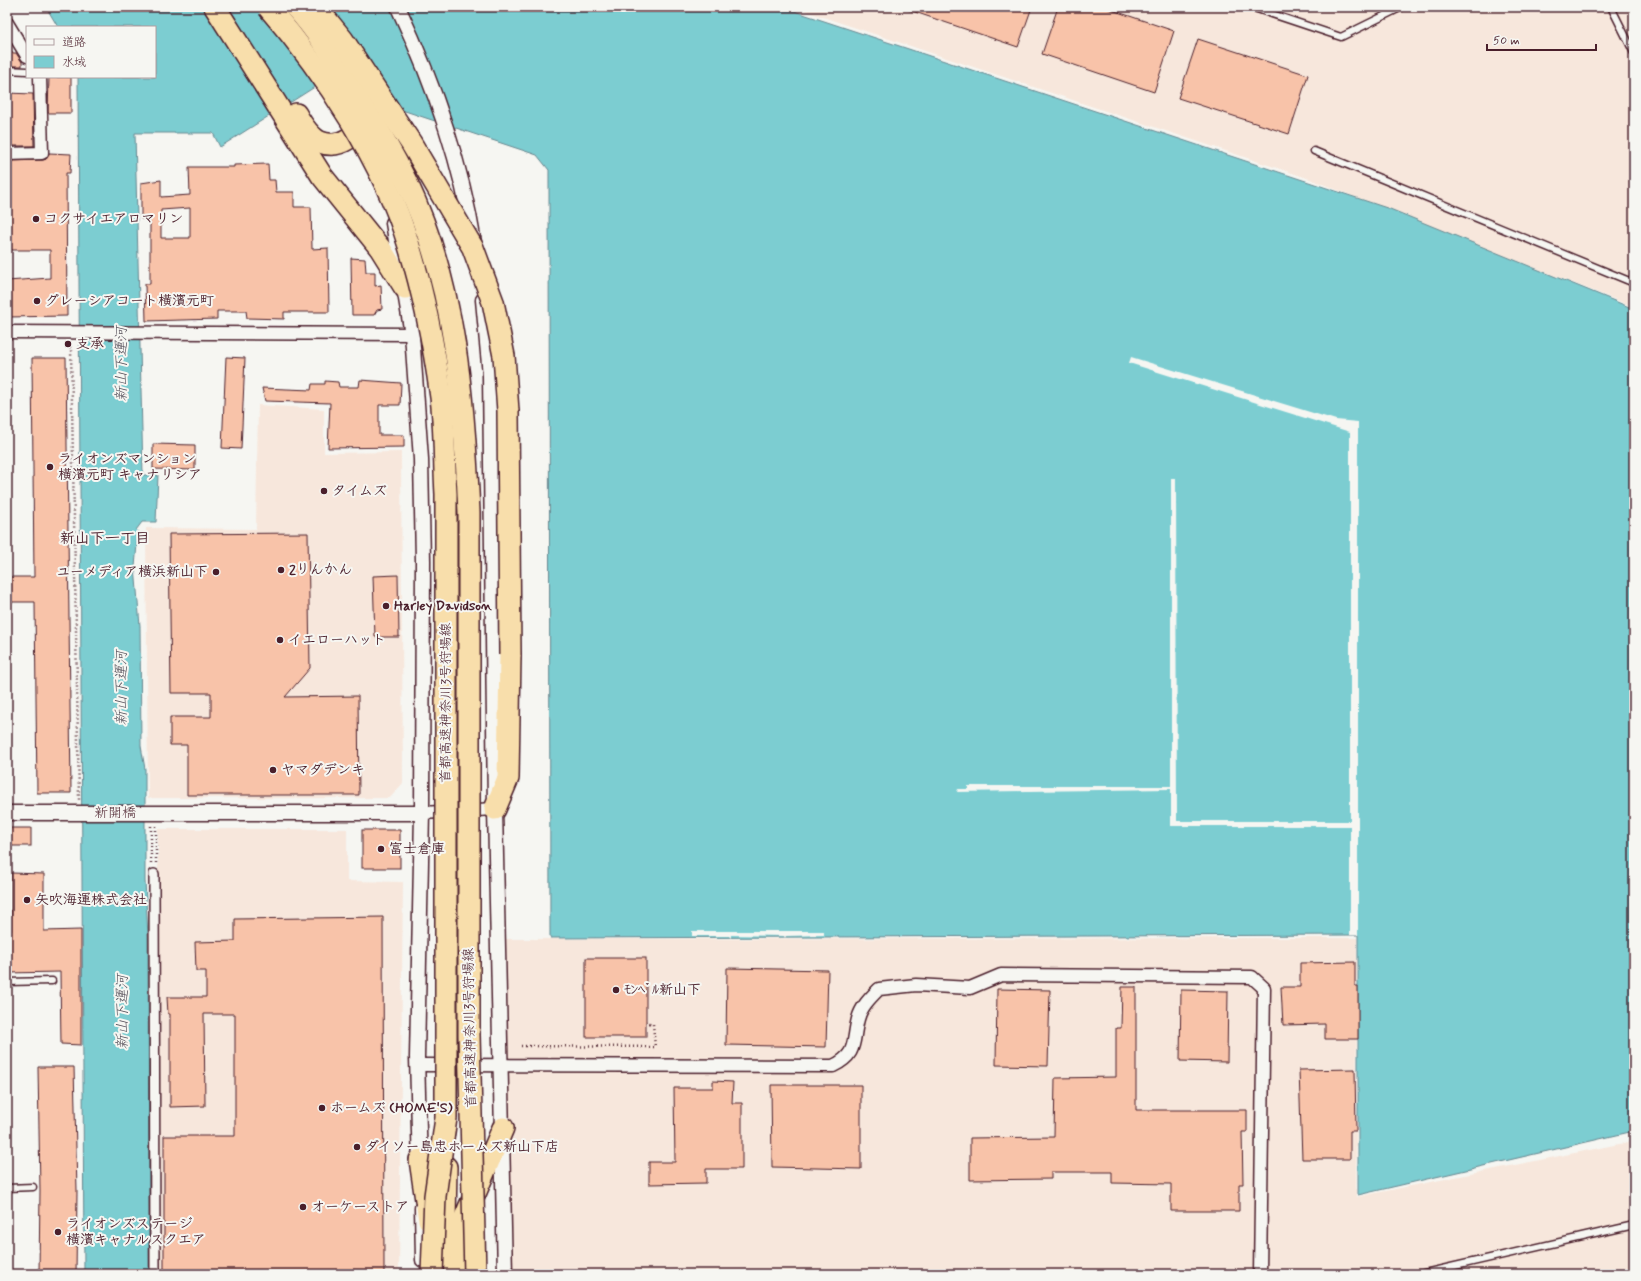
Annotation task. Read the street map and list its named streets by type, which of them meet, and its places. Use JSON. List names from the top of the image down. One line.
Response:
{"streets":{"highway":["首都高速神奈川3号狩場線"],"street":["新開橋"]},"districts":["新山下一丁目"],"water":["新山下運河"],"places":["コクサイエアロマリン","グレーシアコート横濱元町","支承","ライオンズマンション 横濱元町 キャナリシア","タイムズ","2りんかん","ユーメディア横浜新山下","Harley Davidson","イエローハット","ヤマダデンキ","富士倉庫","矢吹海運株式会社","ﾓﾝﾍﾞﾙ新山下","ホームズ (HOME'S)","ダイソー島忠ホームズ新山下店","オーケーストア","ライオンズステージ 横濱キャナルスクエア"],"legend":["道路","水域"],"scale_bar":"50 m"}
